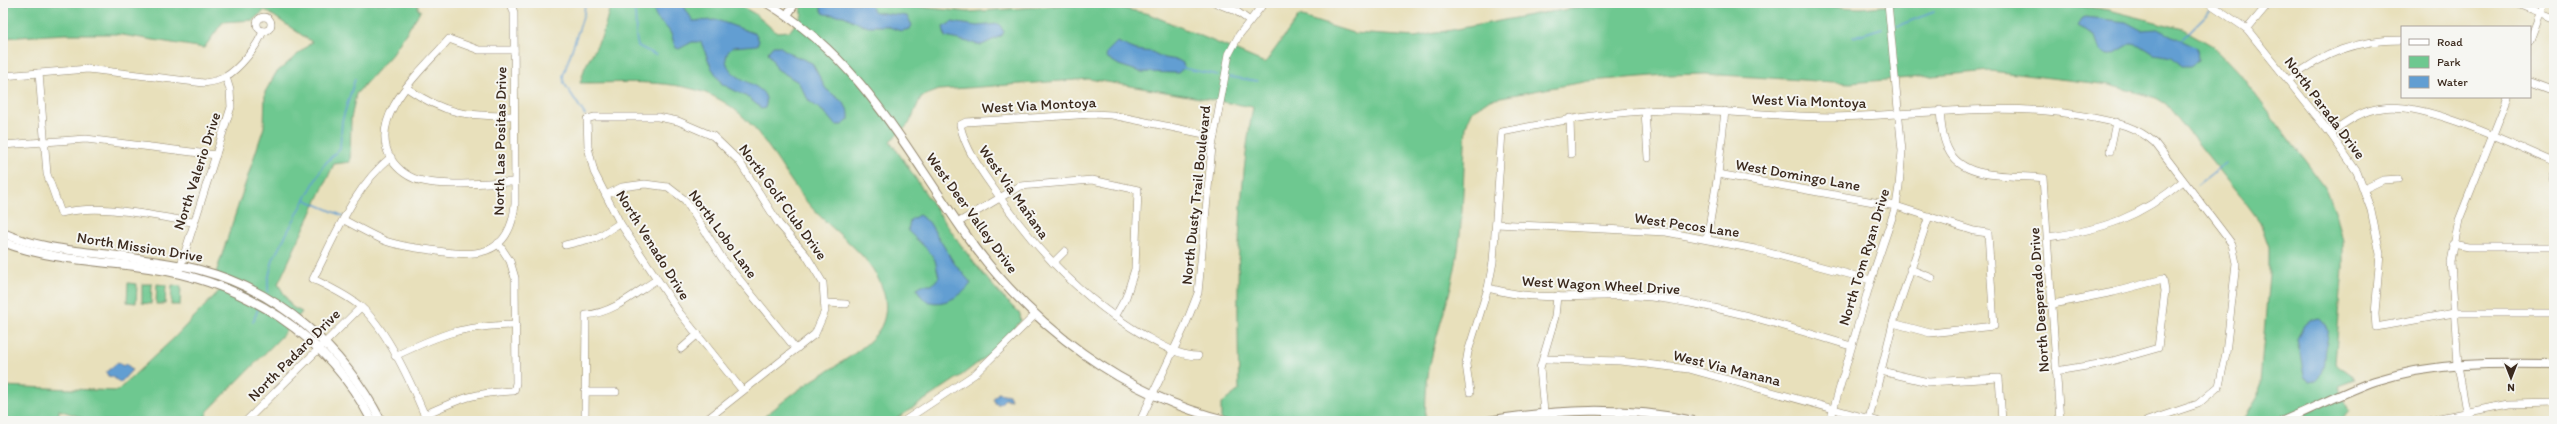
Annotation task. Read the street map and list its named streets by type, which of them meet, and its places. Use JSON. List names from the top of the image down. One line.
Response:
{"streets":{"street":["West Via Montoya","North Parada Drive","North Las Positas Drive","North Valerio Drive","West Domingo Lane","West Via Mañana","North Dusty Trail Boulevard","North Golf Club Drive","West Deer Valley Drive","West Pecos Lane","North Lobo Lane","North Venado Drive","North Mission Drive","North Tom Ryan Drive","West Wagon Wheel Drive","North Desperado Drive","North Padaro Drive","West Via Manana"]},"crossings":[["West Via Montoya","West Via Mañana"],["West Via Montoya","North Dusty Trail Boulevard"],["West Via Montoya","West Pecos Lane"],["West Via Montoya","North Tom Ryan Drive"],["West Via Montoya","North Desperado Drive"],["North Valerio Drive","North Mission Drive"],["West Domingo Lane","North Tom Ryan Drive"],["West Via Mañana","North Dusty Trail Boulevard"],["North Dusty Trail Boulevard","West Deer Valley Drive"],["North Golf Club Drive","North Venado Drive"],["West Pecos Lane","North Tom Ryan Drive"],["North Lobo Lane","North Venado Drive"],["North Mission Drive","North Padaro Drive"],["North Tom Ryan Drive","West Wagon Wheel Drive"],["North Tom Ryan Drive","West Via Manana"]],"legend":["Road","Park","Water"],"north":"bottom"}
